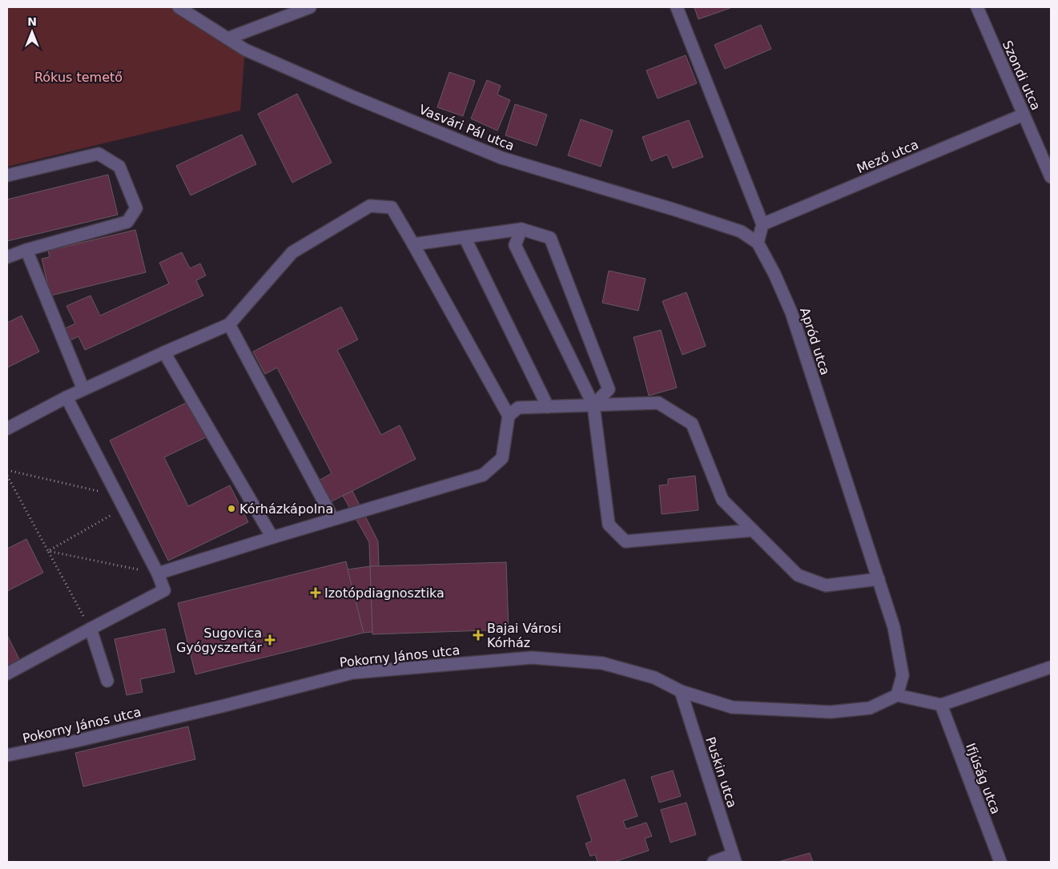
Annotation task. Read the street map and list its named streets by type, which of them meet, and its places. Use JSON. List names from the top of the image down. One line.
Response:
{"streets":{"street":["Szondi utca","Vasvári Pál utca","Mező utca","Apród utca","Pokorny János utca","Puskin utca","Ifjúság utca"]},"crossings":[["Szondi utca","Mező utca"],["Vasvári Pál utca","Apród utca"],["Apród utca","Pokorny János utca"],["Pokorny János utca","Puskin utca"]],"parks":["Rókus temető"],"places":{"other":["Kórházkápolna"],"health":["Izotópdiagnosztika","Bajai Városi Kórház","Sugovica Gyógyszertár"]},"north":"top"}
